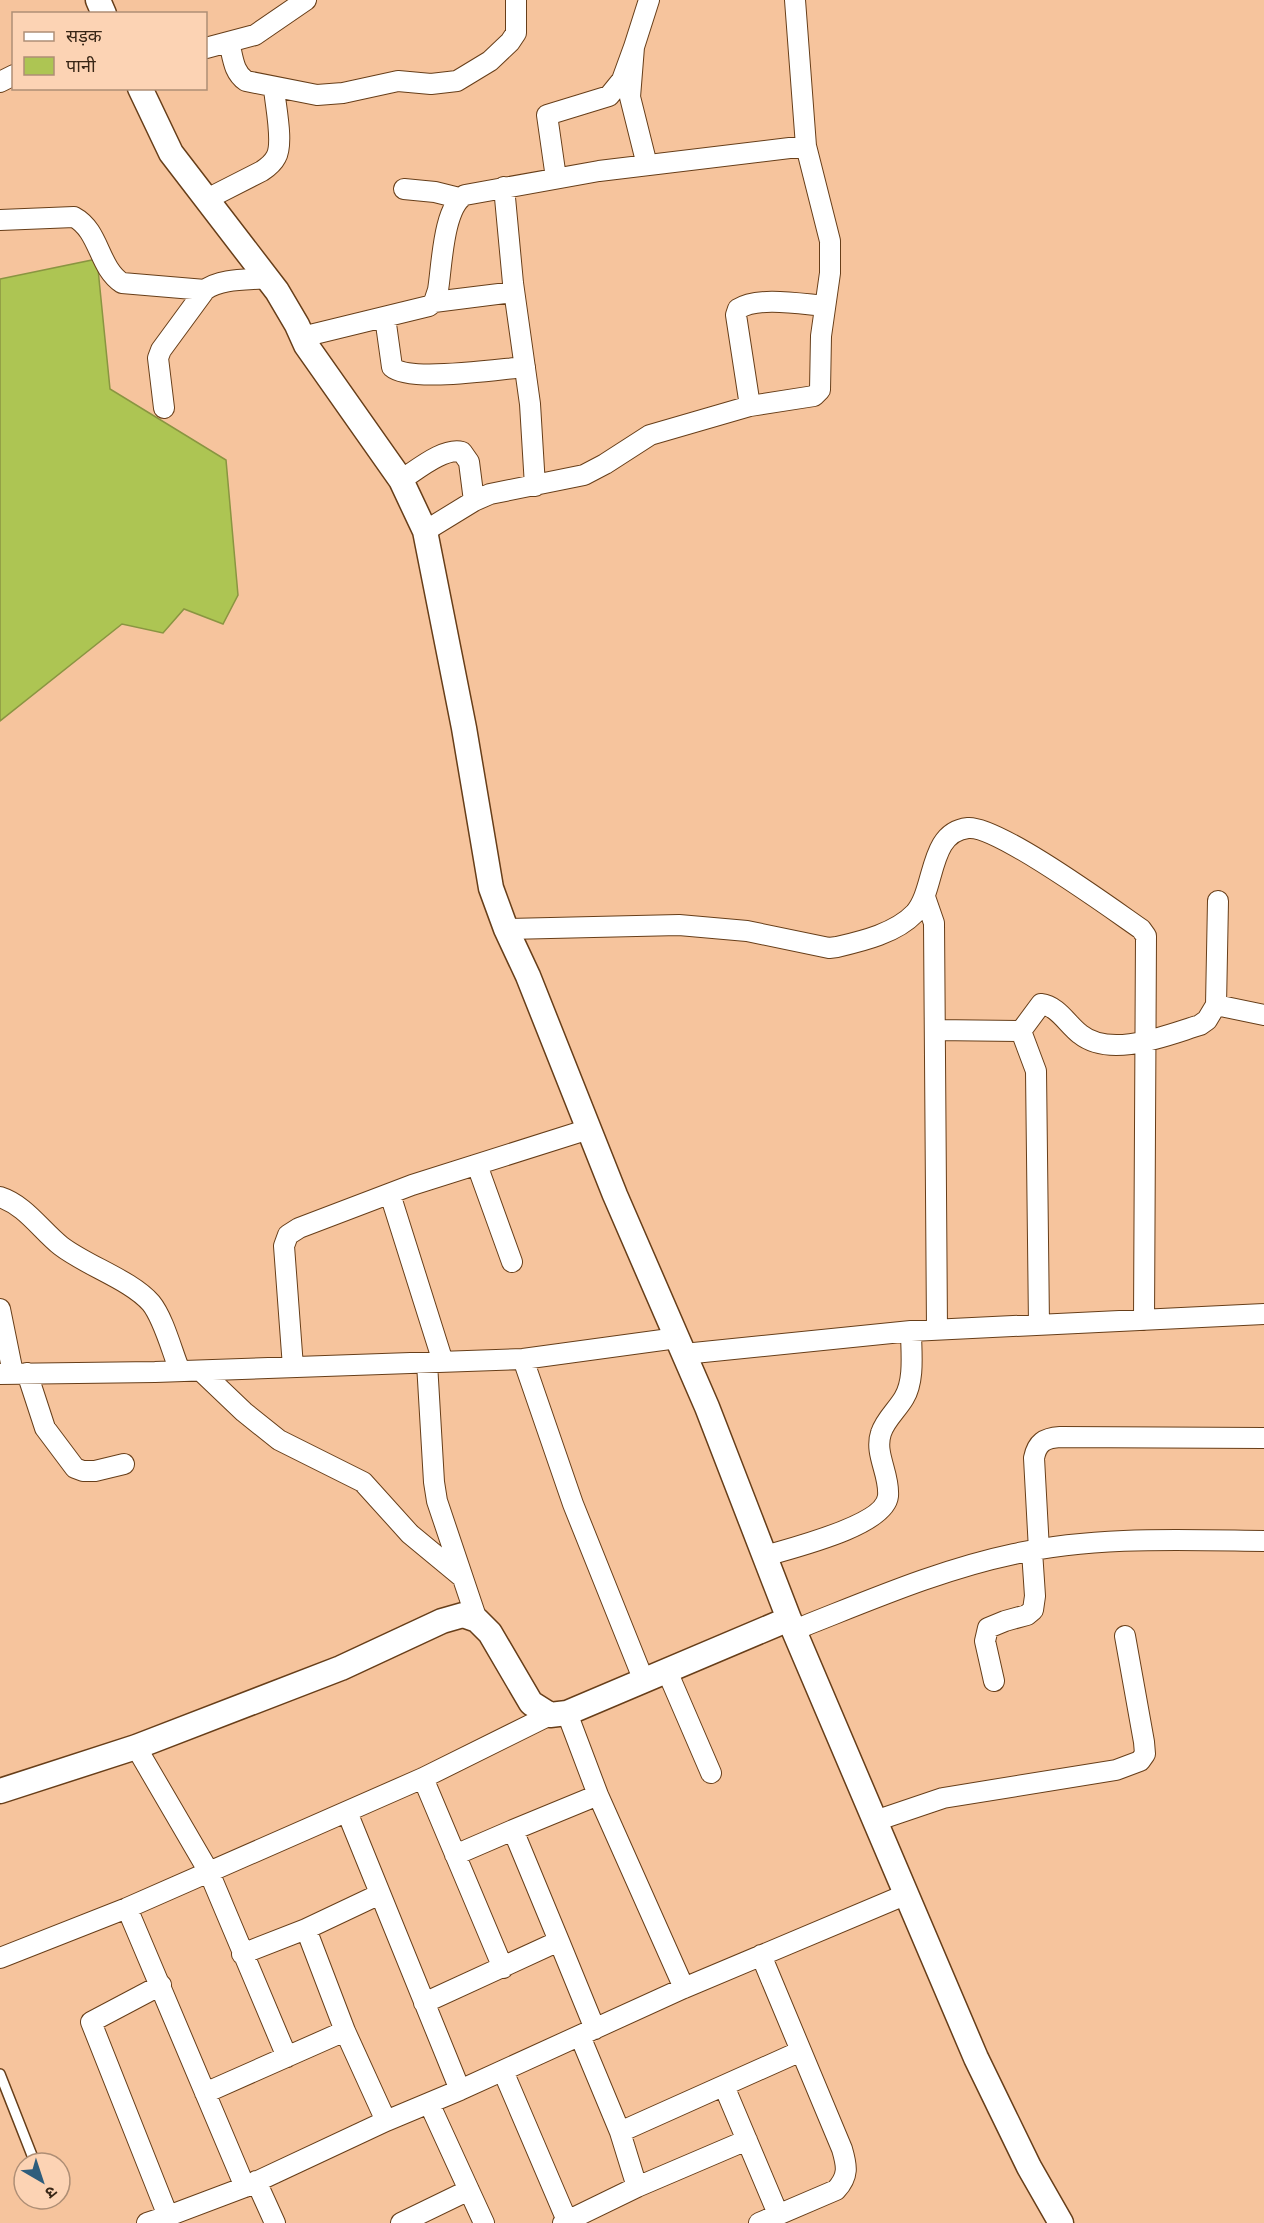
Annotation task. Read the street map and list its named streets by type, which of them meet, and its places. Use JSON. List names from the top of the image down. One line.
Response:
{"legend":["सड़क","पानी"],"north":"bottom right"}
